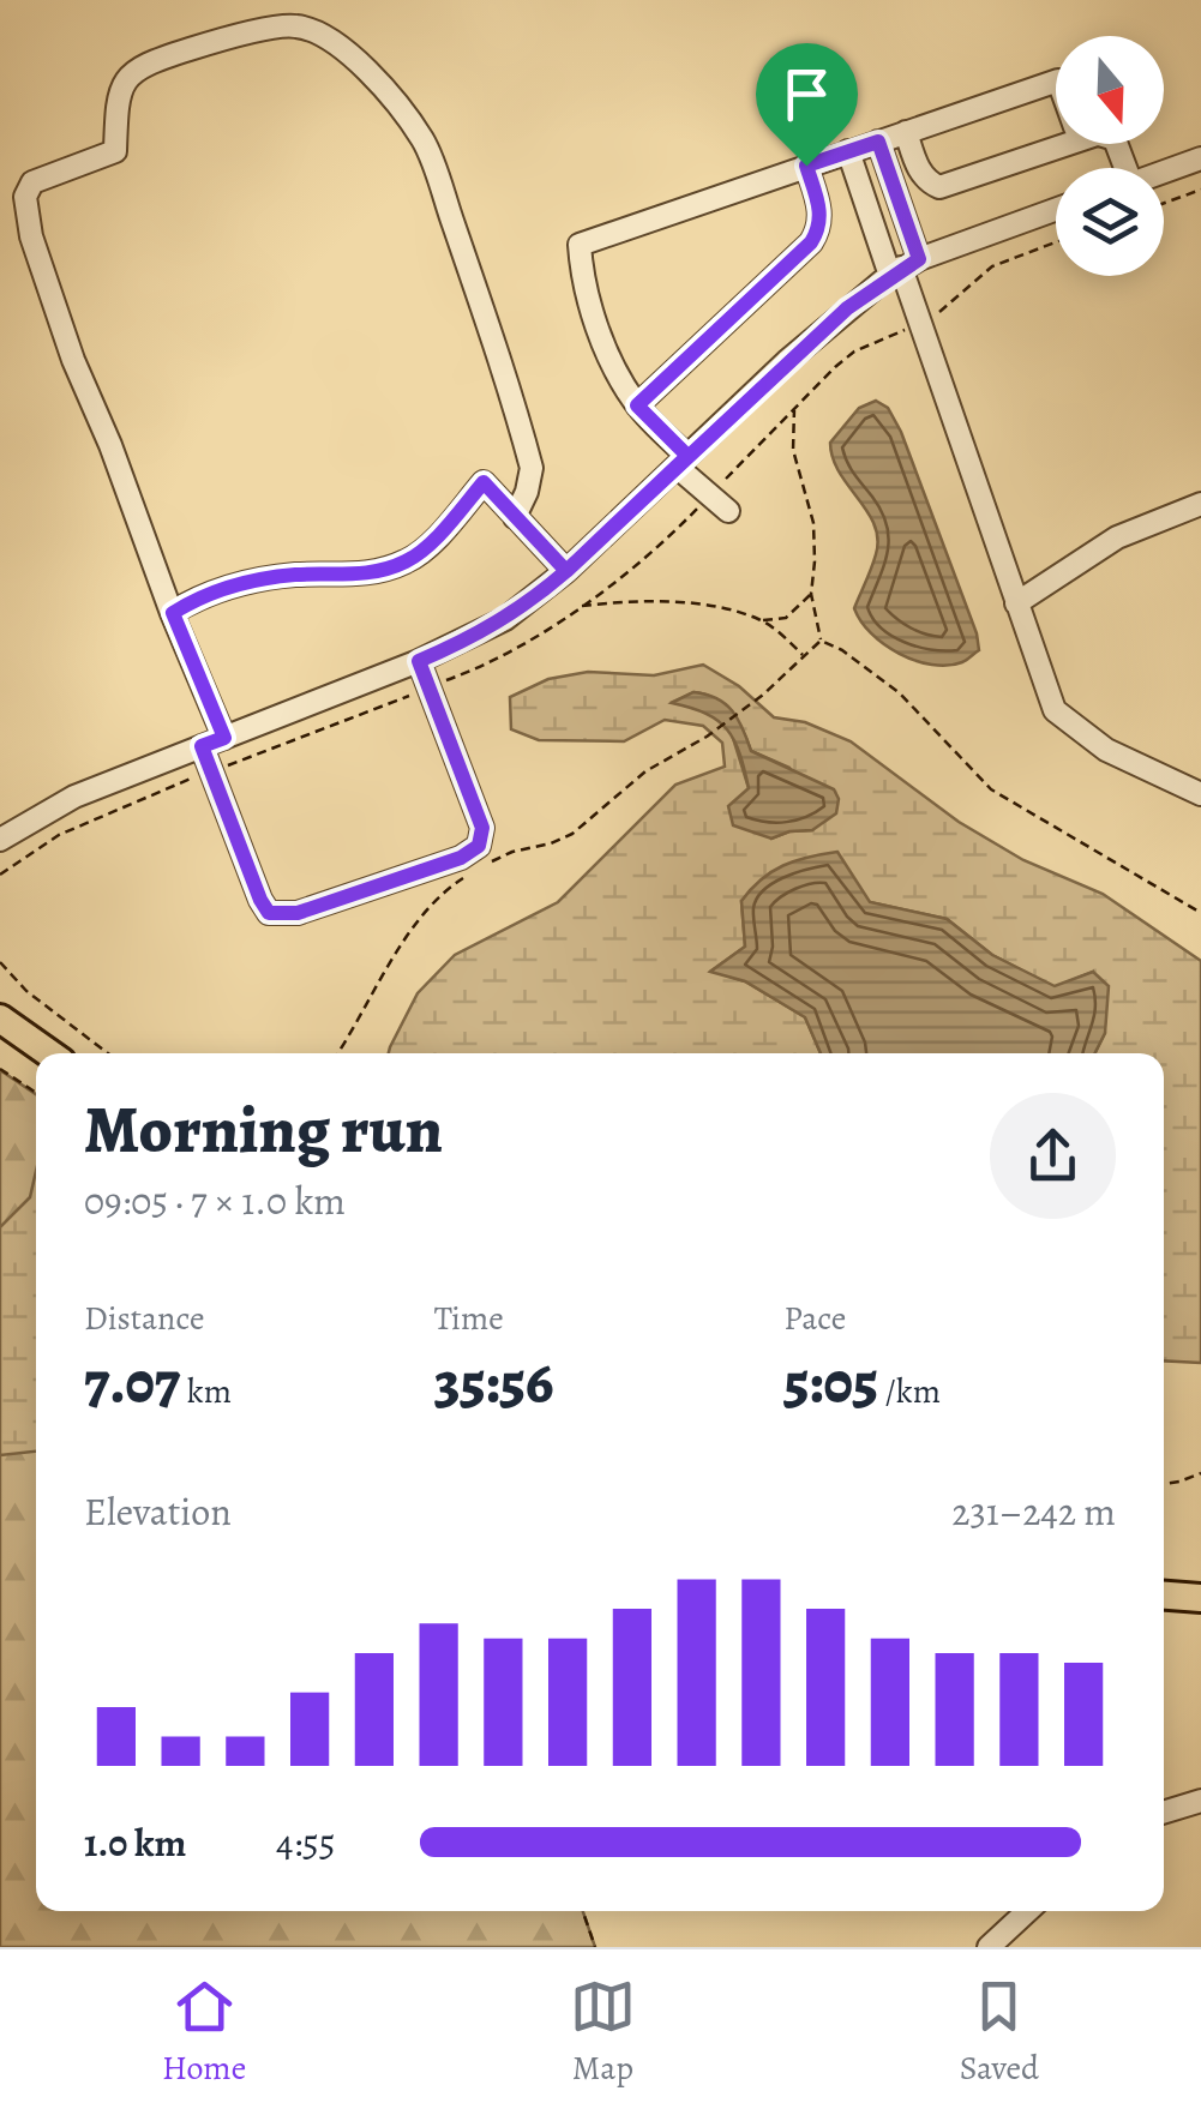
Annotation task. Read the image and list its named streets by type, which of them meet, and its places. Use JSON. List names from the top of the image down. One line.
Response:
{"north":"bottom","page":{"heading":["Morning run","09:05 · 7 × 1.0 km"],"stats":[["Distance","7.07 km"],["Time","35:56"],["Pace","5:05 /km"]],"chart":["Elevation","231–242 m"],"list":[{"name":"1.0 km","note":"4:55"}],"tabs":["Home","Map","Saved"]}}
